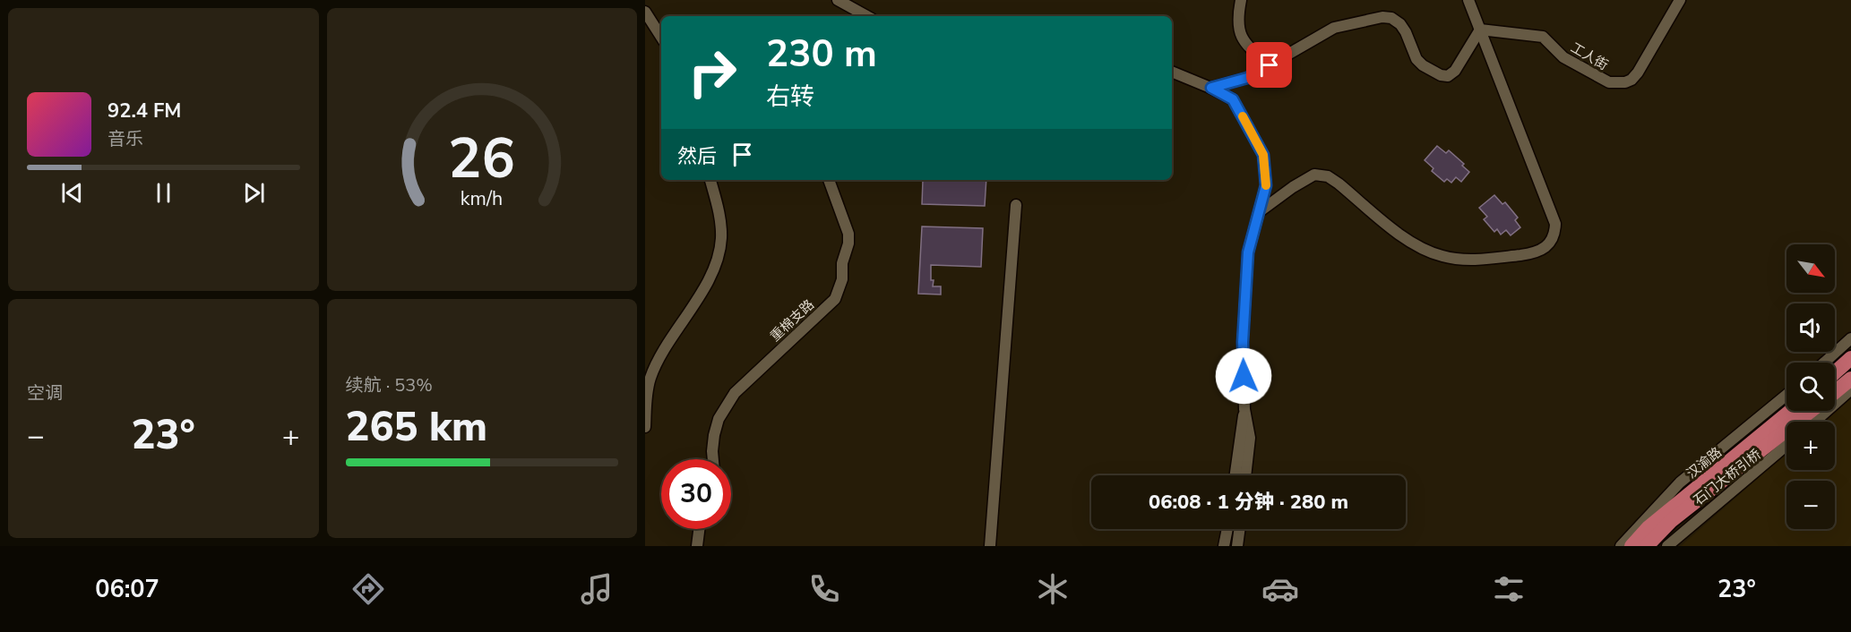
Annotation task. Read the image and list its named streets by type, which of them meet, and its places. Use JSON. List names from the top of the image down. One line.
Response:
{"streets":{"main road":["石门大桥引桥"],"street":["工人街","重棉支路","汉渝路"]},"north":"bottom right","page":{"turn":["230 m","右转"],"song":["92.4 FM","音乐"],"then":"然后","map_buttons":["+","−"],"tile":["空调",["续航 · 53%","265 km"]],"heat":["−","23°","+"],"limit":"30","trip":"06:08 · 1 分钟 · 280 m","tabs":["06:07","23°"],"gauge":["26","km/h"]}}
